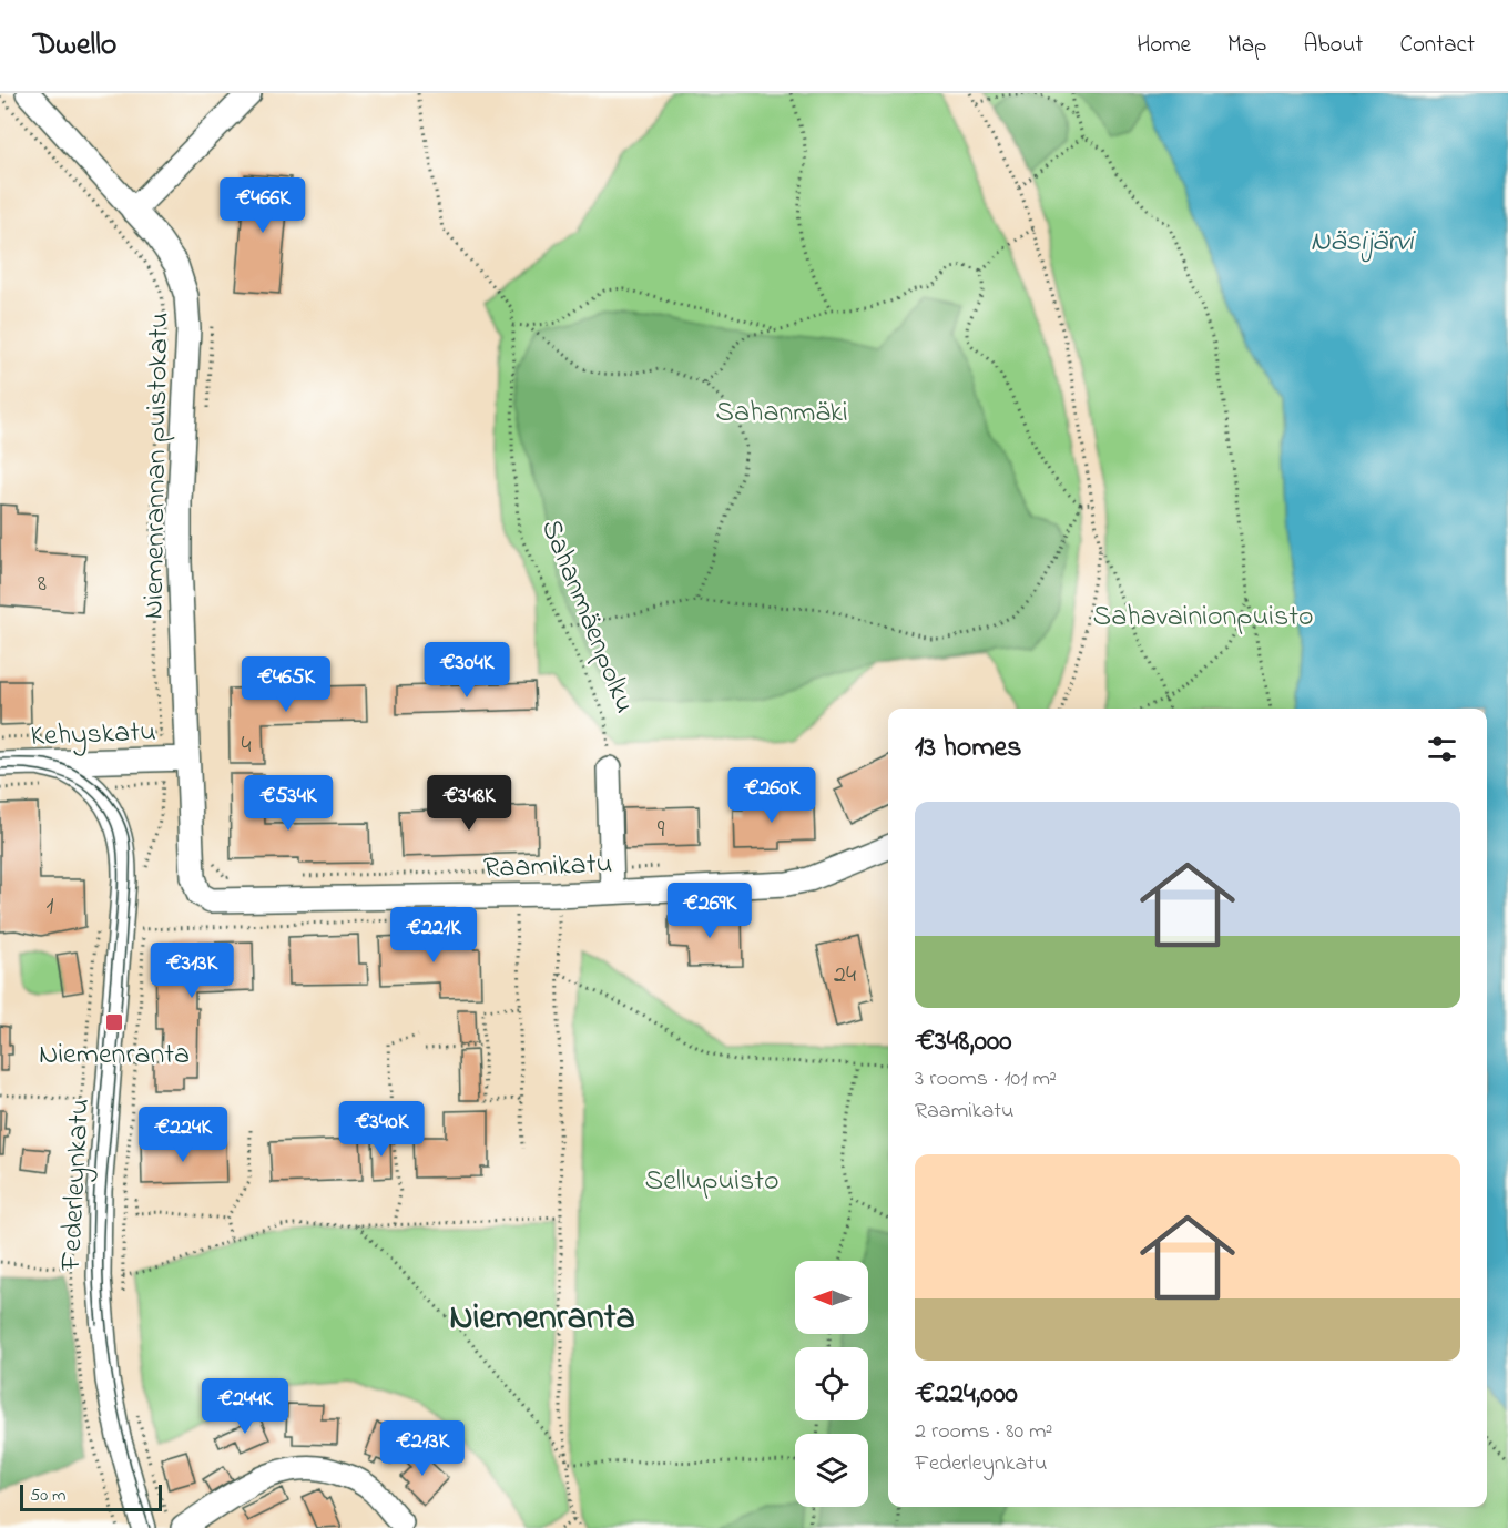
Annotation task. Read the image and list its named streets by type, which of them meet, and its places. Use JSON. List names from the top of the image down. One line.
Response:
{"streets":{"street":["Niemenrannan puistokatu","Kehyskatu","Raamikatu","Federleynkatu"],"path":["Sahanmäenpolku"]},"crossings":[["Niemenrannan puistokatu","Kehyskatu"],["Niemenrannan puistokatu","Raamikatu"],["Kehyskatu","Federleynkatu"]],"districts":["Niemenranta"],"water":["Näsijärvi"],"parks":["Sahanmäki","Sahavainionpuisto","Sellupuisto"],"places":{"transit":["Niemenranta"]},"house_numbers":["8","4","9","1","24"],"scale_bar":"50 m","north":"left","page":{"header":"Dwello","nav":["Home","Map","About","Contact"],"price":["€466K","€304K","€465K","€260K","€534K","€348K","€269K","€221K","€313K","€340K","€224K","€244K","€213K"],"heading":"13 homes","list":[{"name":"€348,000","note":"3 rooms · 101 m² · Raamikatu"},{"name":"€224,000","note":"2 rooms · 80 m² · Federleynkatu"}],"scale":"50 m"}}
